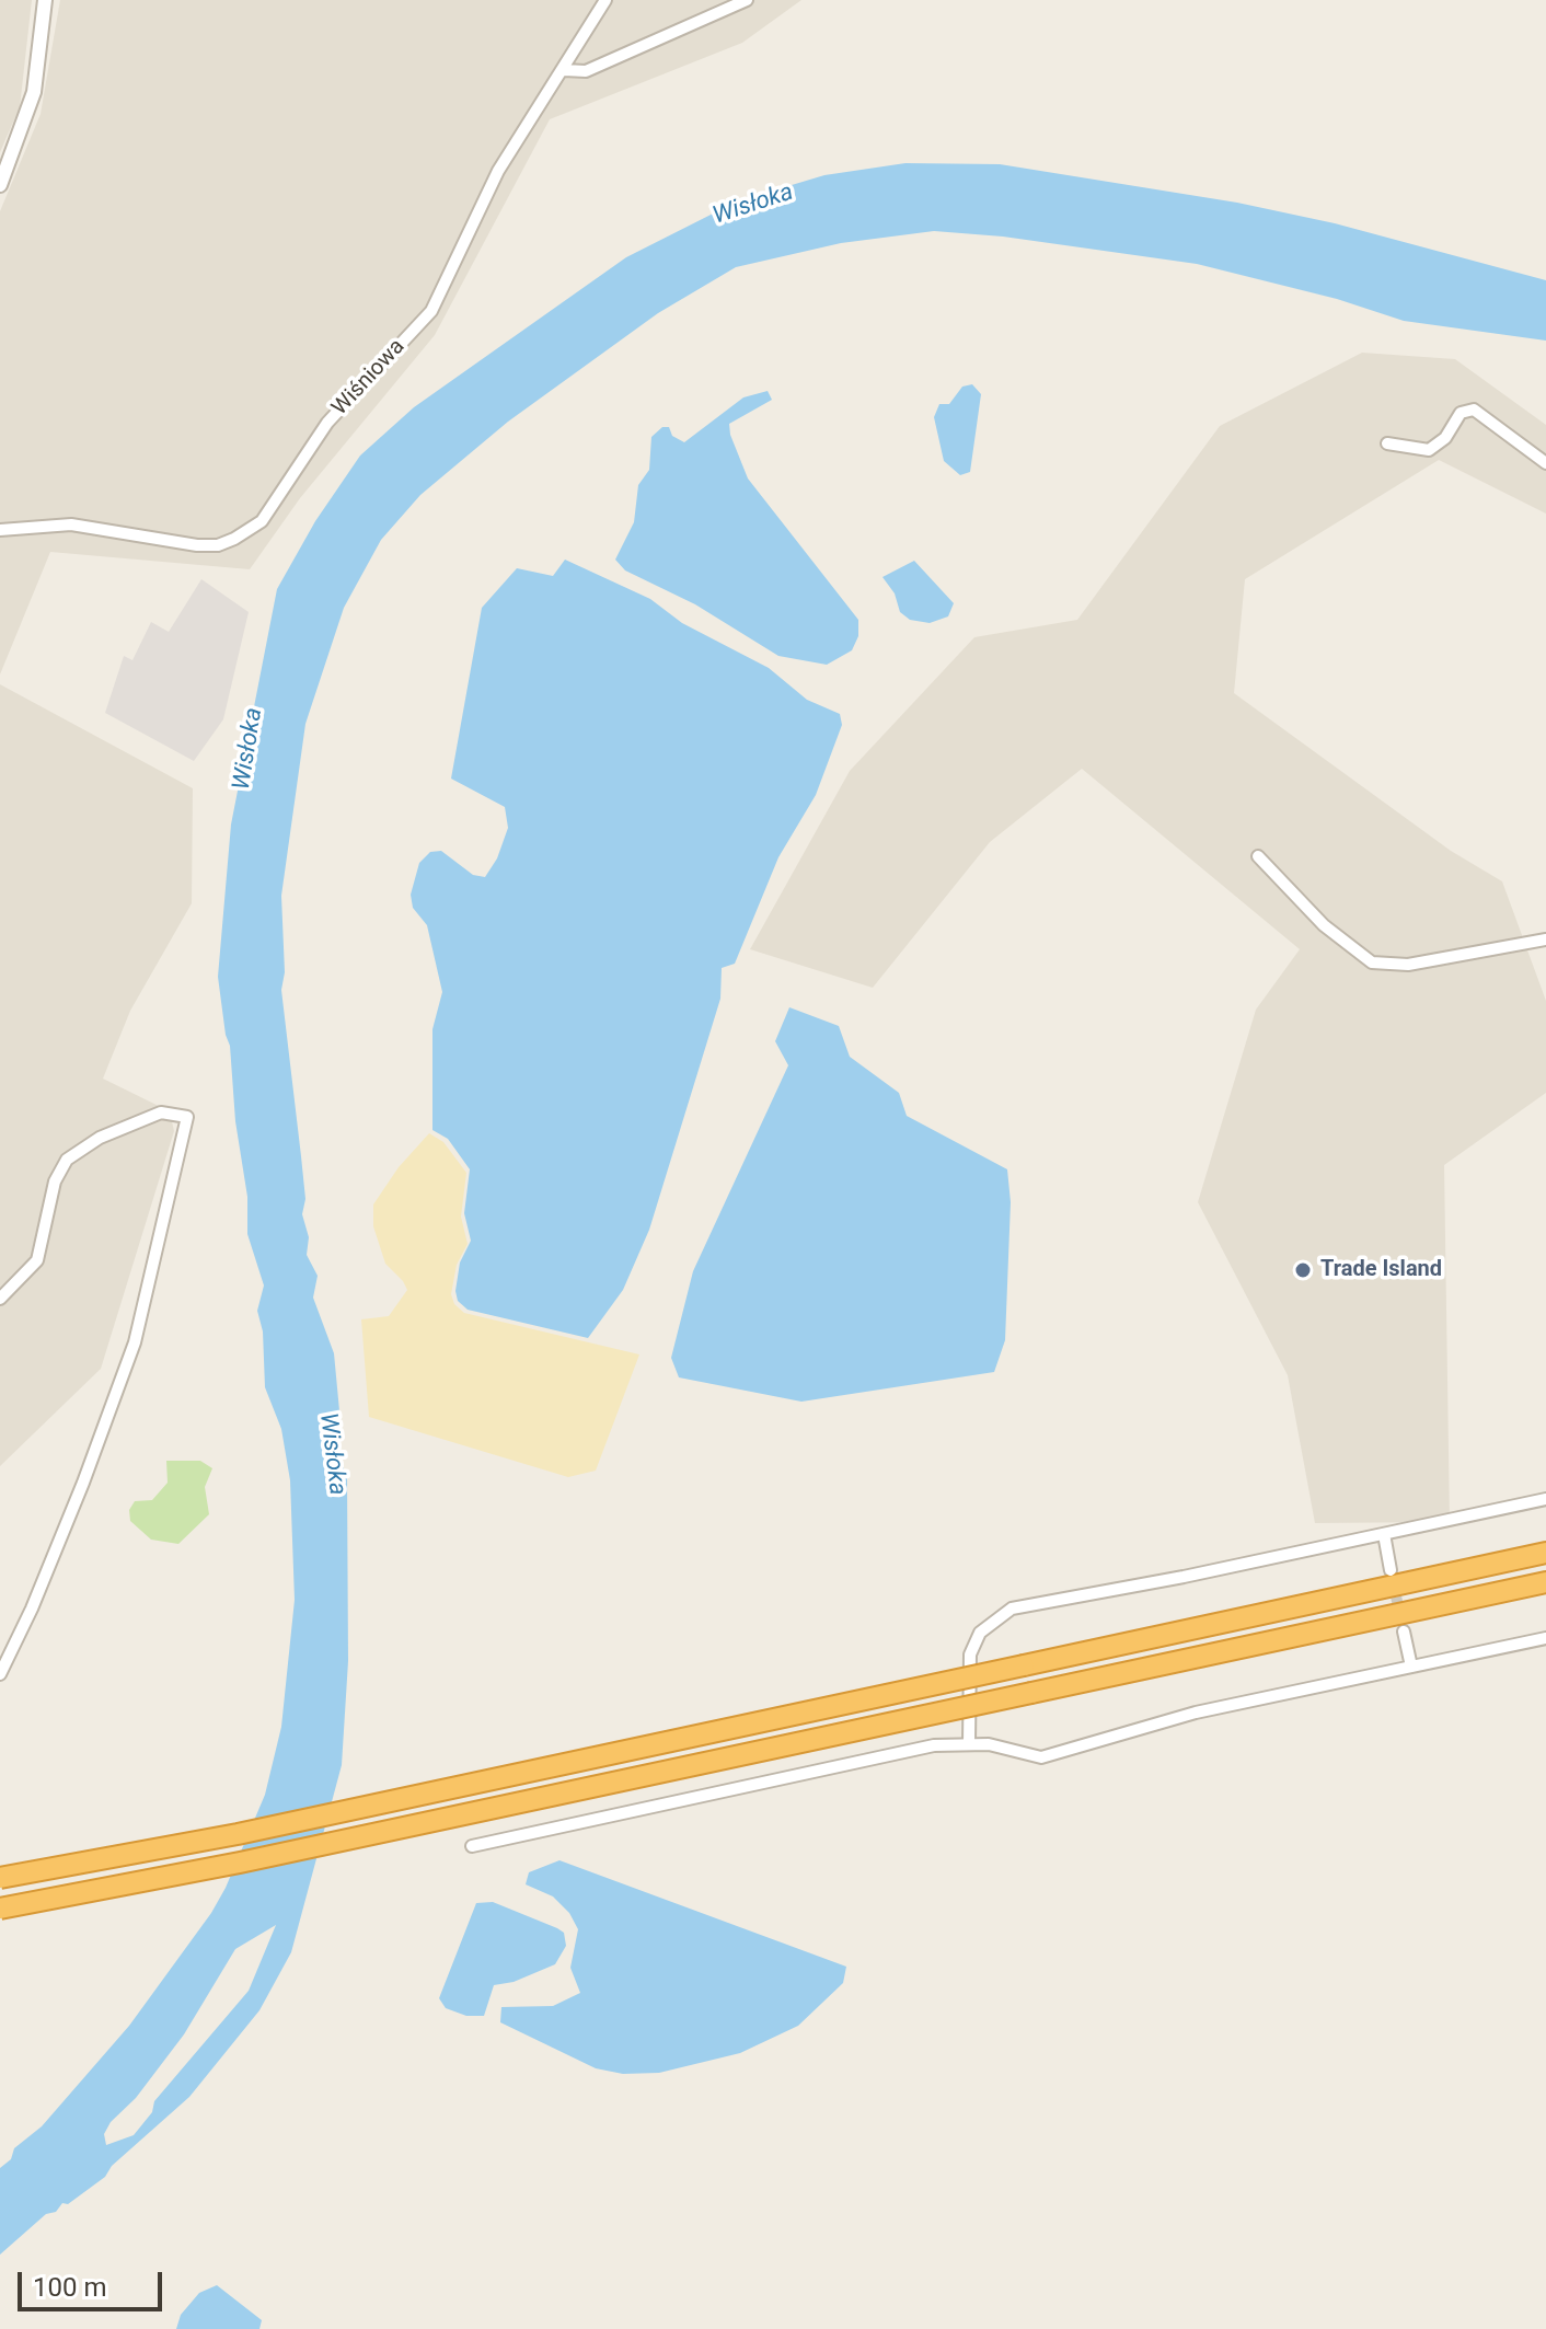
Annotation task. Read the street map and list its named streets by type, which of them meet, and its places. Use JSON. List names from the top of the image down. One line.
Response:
{"streets":{"street":["Wiśniowa"]},"water":["Wisłoka"],"places":["Trade Island"],"scale_bar":"100 m"}
